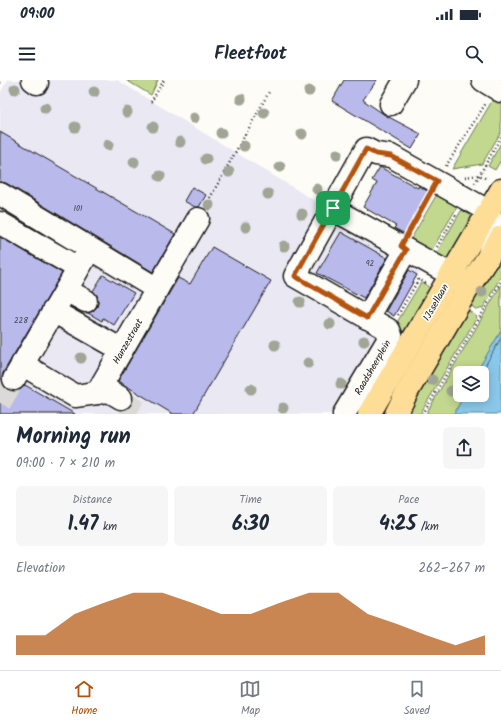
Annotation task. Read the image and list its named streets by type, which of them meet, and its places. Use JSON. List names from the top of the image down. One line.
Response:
{"streets":{"main road":["IJssellaan"],"street":["Hanzestraat","Raadsheerplein"]},"house_numbers":["101","92","228"],"page":{"status":"09:00","header":"Fleetfoot","heading":["Morning run","09:00 · 7 × 210 m"],"stats":[["Distance","1.47 km"],["Time","6:30"],["Pace","4:25 /km"]],"chart":["Elevation","262–267 m"],"tabs":["Home","Map","Saved"]}}
